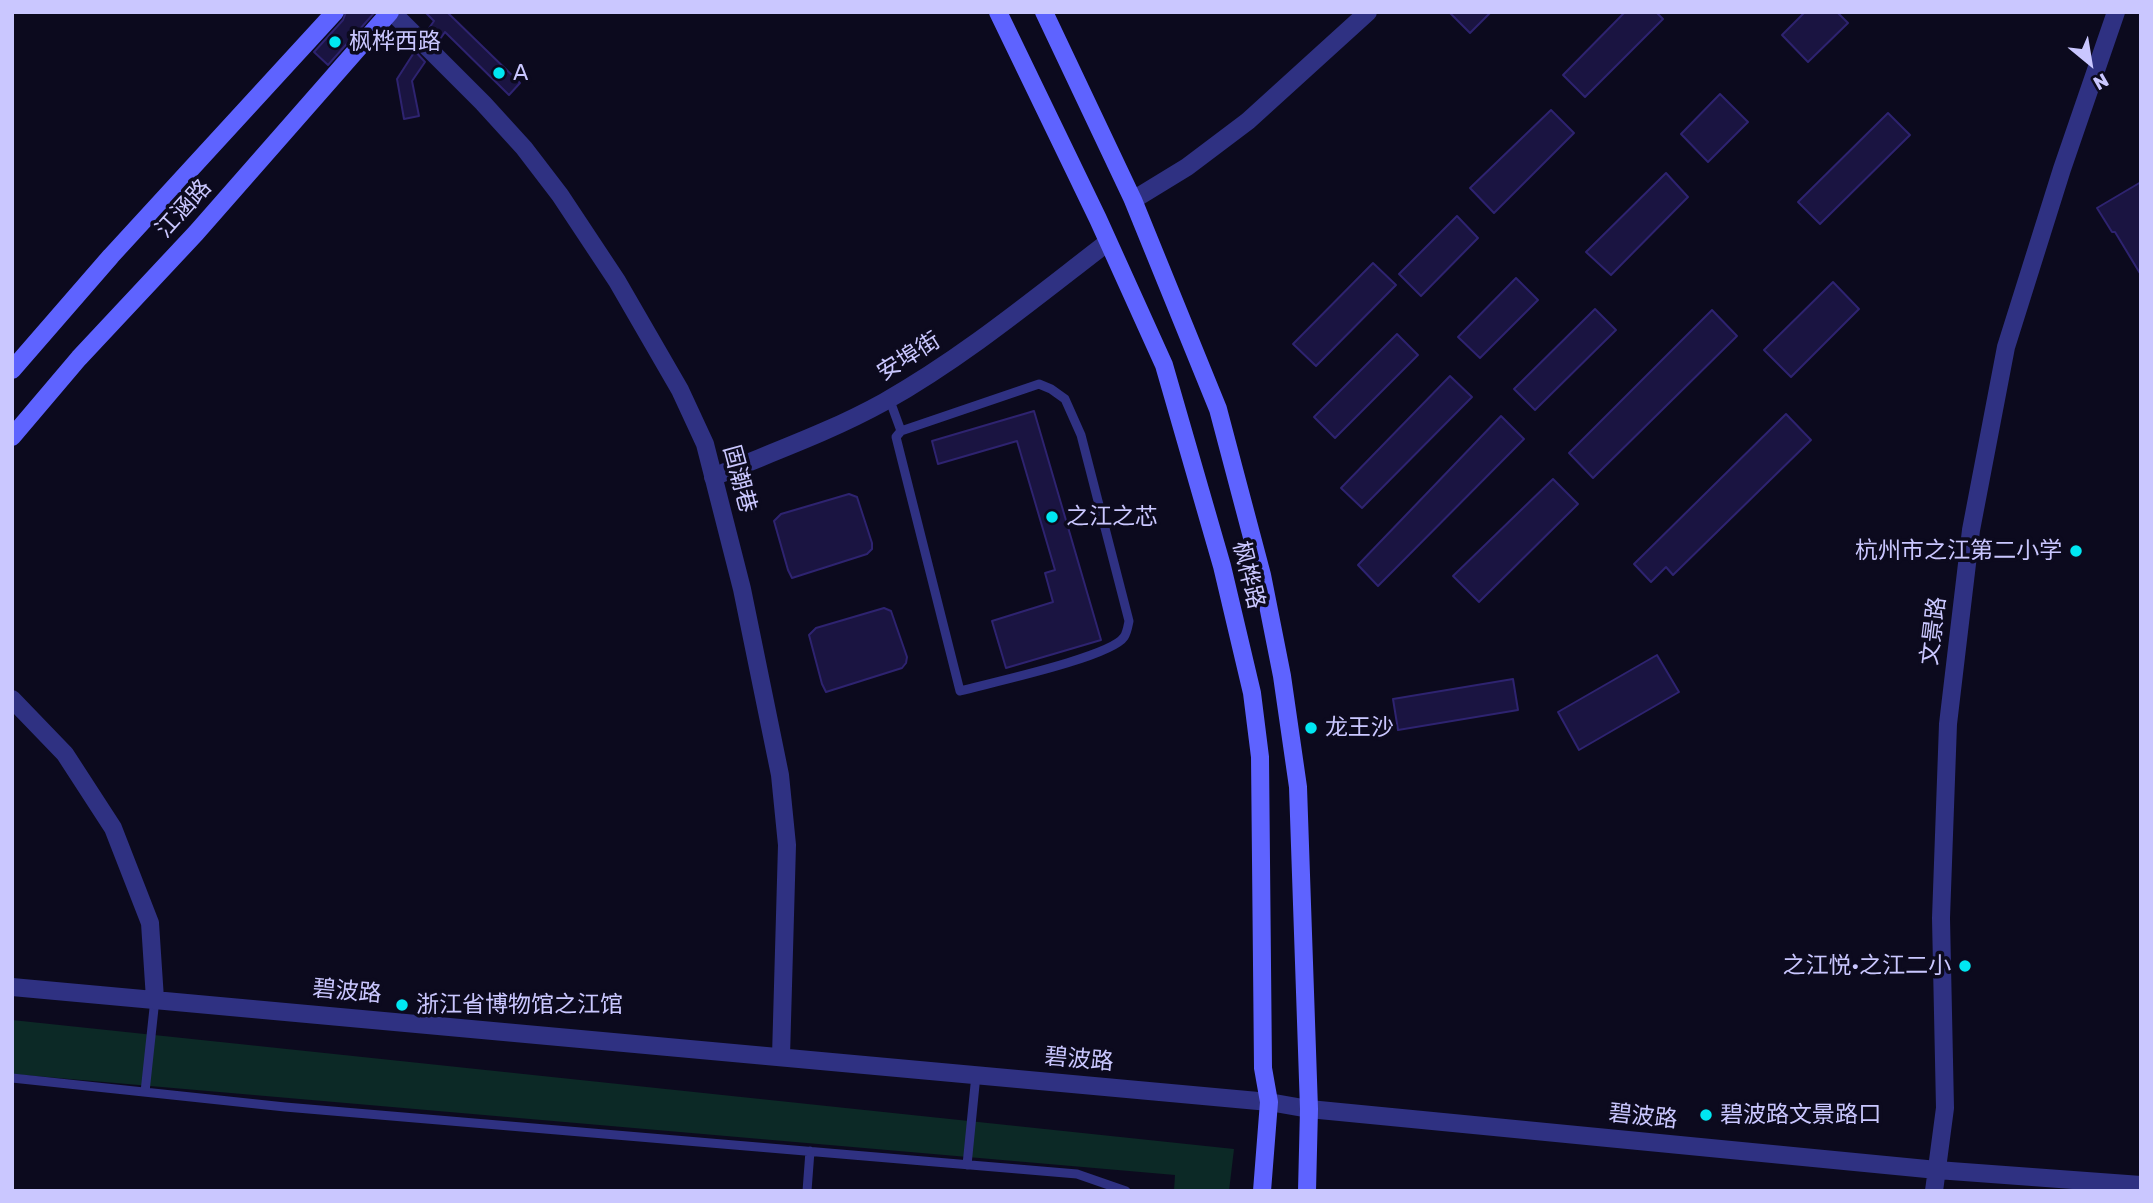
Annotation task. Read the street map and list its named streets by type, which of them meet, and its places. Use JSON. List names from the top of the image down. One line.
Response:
{"streets":{"main road":["江涵路","枫桦路"],"street":["安埠街","固潮巷","文景路","碧波路"]},"crossings":[["江涵路","固潮巷"],["安埠街","固潮巷"],["安埠街","枫桦路"],["固潮巷","碧波路"],["枫桦路","碧波路"],["文景路","碧波路"]],"places":["枫桦西路","A","之江之芯","杭州市之江第二小学","龙王沙","之江悦·之江二小","浙江省博物馆之江馆","碧波路文景路口"],"north":"bottom right"}
